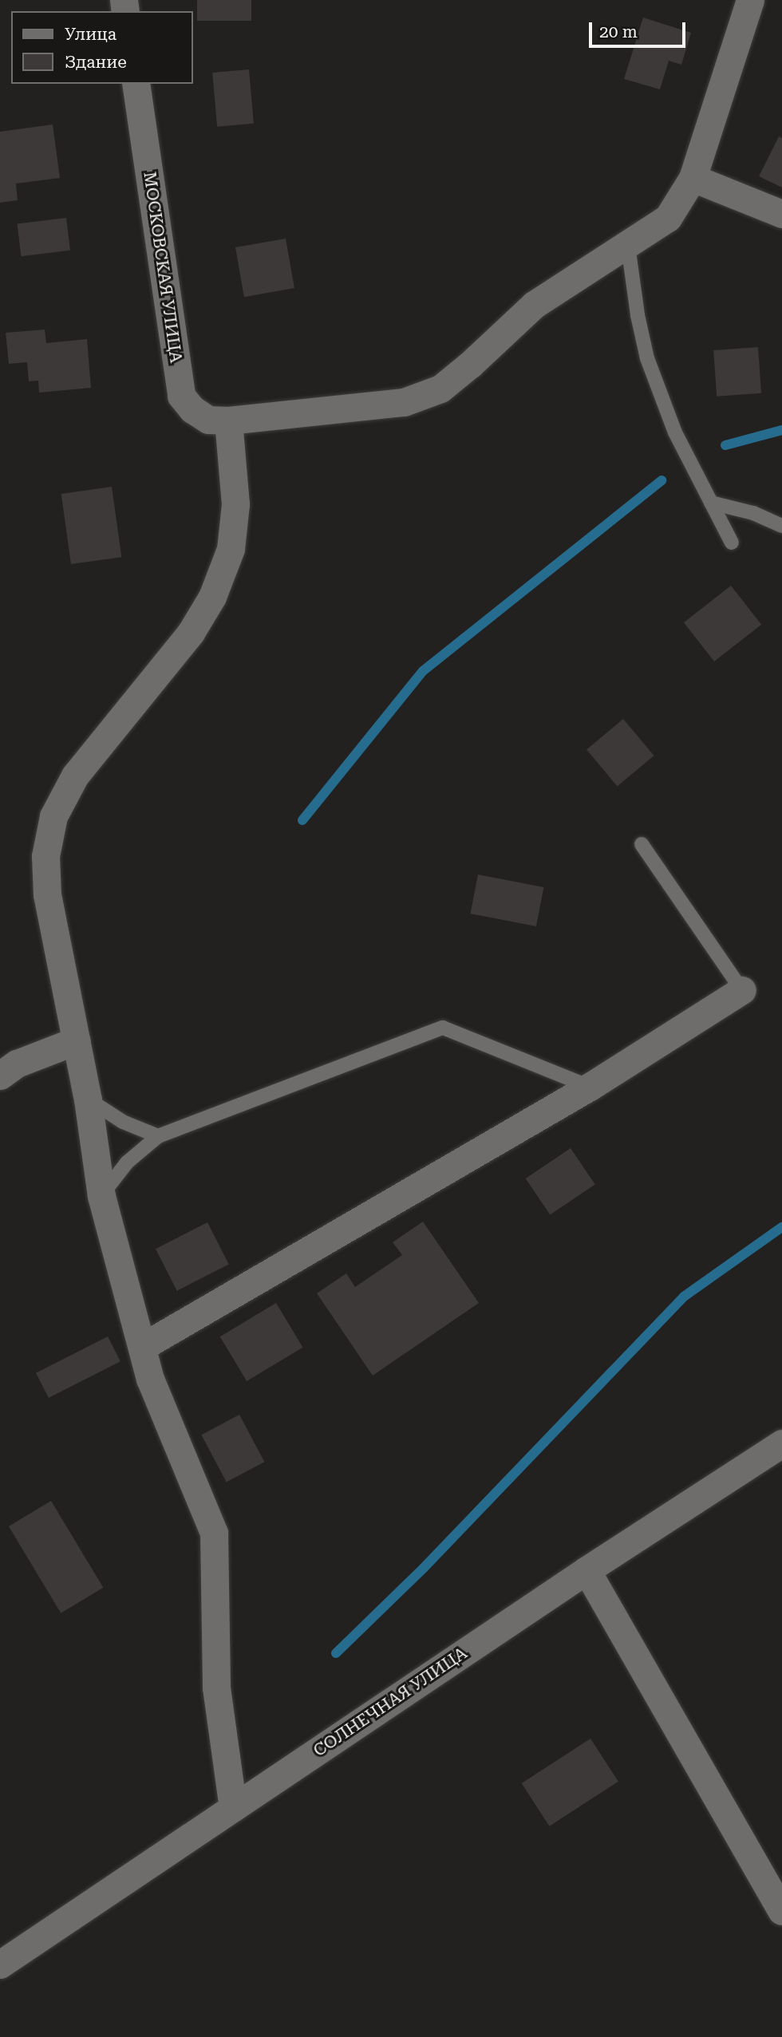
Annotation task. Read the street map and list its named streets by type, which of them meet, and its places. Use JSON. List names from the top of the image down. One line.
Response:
{"streets":{"street":["МОСКОВСКАЯ УЛИЦА","СОЛНЕЧНАЯ УЛИЦА"]},"legend":["Улица","Здание"],"scale_bar":"20 m"}
